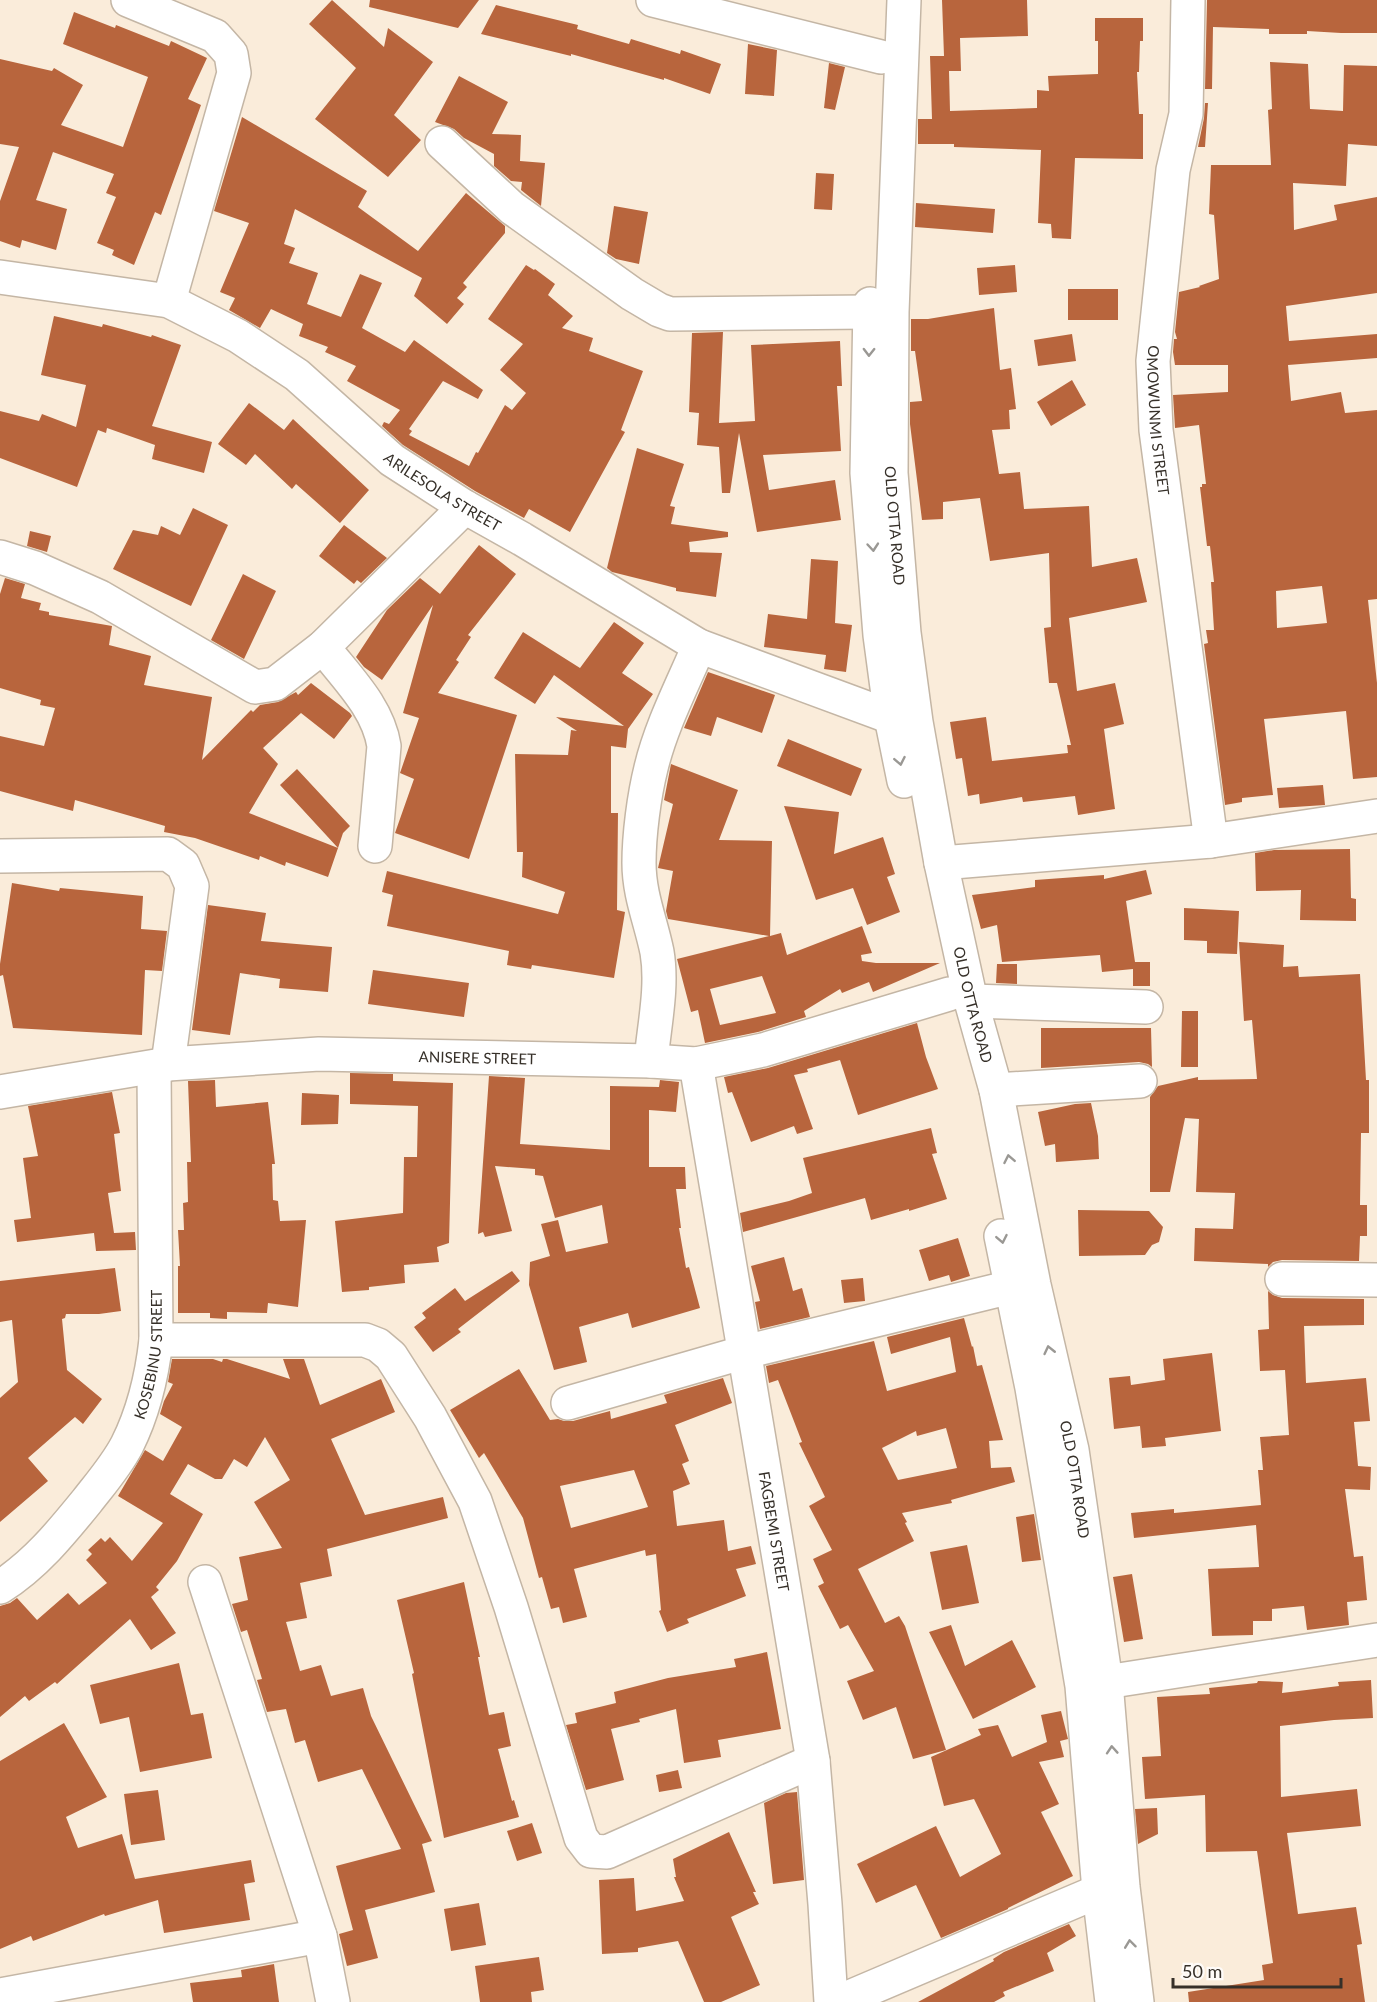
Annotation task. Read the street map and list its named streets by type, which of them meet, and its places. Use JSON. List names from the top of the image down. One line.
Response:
{"streets":{"street":["OMOWUNMI STREET","ARILESOLA STREET","OLD OTTA ROAD","ANISERE STREET","KOSEBINU STREET","FAGBEMI STREET"]},"crossings":[["ARILESOLA STREET","OLD OTTA ROAD"],["OLD OTTA ROAD","ANISERE STREET"],["ANISERE STREET","KOSEBINU STREET"],["ANISERE STREET","FAGBEMI STREET"]],"scale_bar":"50 m"}
